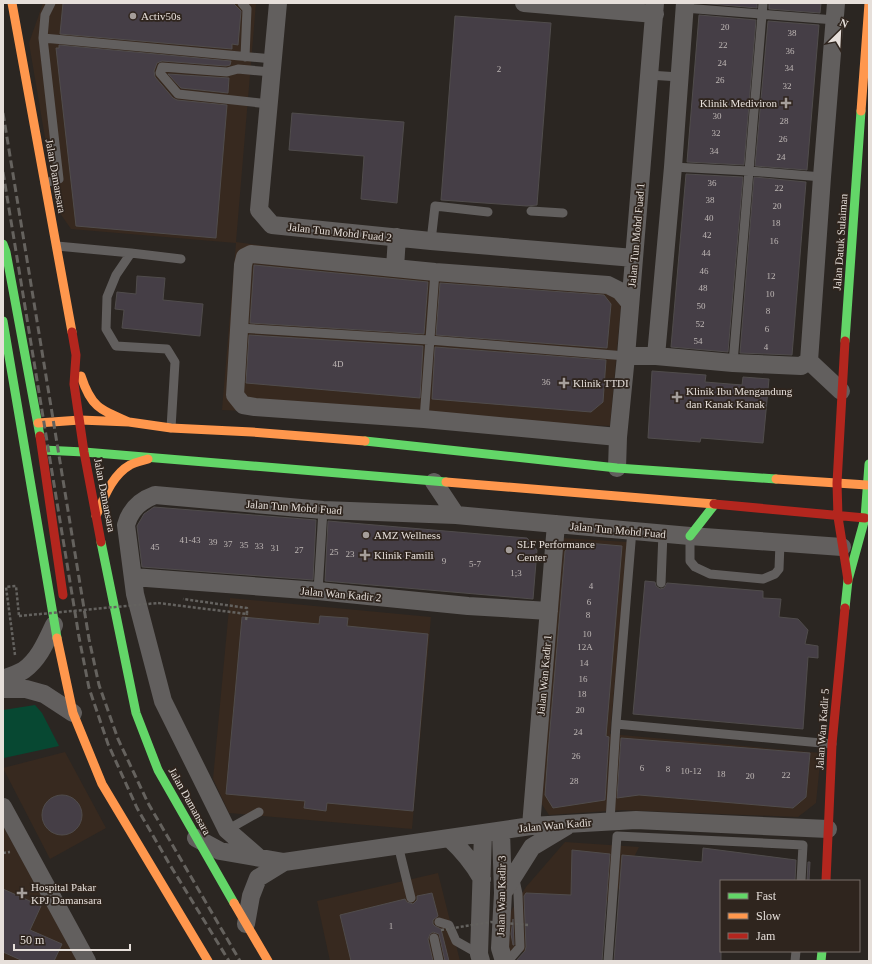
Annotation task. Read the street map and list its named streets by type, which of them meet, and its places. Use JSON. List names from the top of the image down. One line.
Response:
{"streets":{"main road":["Jalan Damansara","Jalan Datuk Sulaiman","Jalan Wan Kadir 5"],"street":["Jalan Tun Mohd Fuad 2","Jalan Tun Mohd Fuad 1","Jalan Tun Mohd Fuad","Jalan Wan Kadir 2","Jalan Wan Kadir 1","Jalan Wan Kadir","Jalan Wan Kadir 3"]},"crossings":[["Jalan Damansara","Jalan Wan Kadir"],["Jalan Tun Mohd Fuad 2","Jalan Tun Mohd Fuad 1"],["Jalan Datuk Sulaiman","Jalan Wan Kadir 5"],["Jalan Tun Mohd Fuad","Jalan Wan Kadir 2"],["Jalan Tun Mohd Fuad","Jalan Wan Kadir 1"],["Jalan Tun Mohd Fuad","Jalan Wan Kadir 5"],["Jalan Tun Mohd Fuad","Jalan Wan Kadir"],["Jalan Wan Kadir 2","Jalan Wan Kadir 1"],["Jalan Wan Kadir 1","Jalan Wan Kadir"],["Jalan Wan Kadir 5","Jalan Wan Kadir"],["Jalan Wan Kadir","Jalan Wan Kadir 3"]],"places":{"other":["Activ50s","AMZ Wellness","SLF Performance Center"],"health":["Klinik Mediviron","Klinik TTDI","Klinik Ibu Mengandung dan Kanak Kanak","Klinik Famili","Hospital Pakar KPJ Damansara"]},"house_numbers":["20","38","22","36","24","34","2","26","32","30","28","32","26","34","24","36","22","38","20","40","18","42","16","44","46","12","48","10","50","8","52","6","54","4","4D","36","41-43","39","37","35","33","45","31","27","25","23","9","5-7","1;3","4","6","8","10","12A","14","16","18","20","24","26","6","8","10-12","18","22","20","28","1"],"legend":["Fast","Slow","Jam"],"scale_bar":"50 m","north":"top right"}
